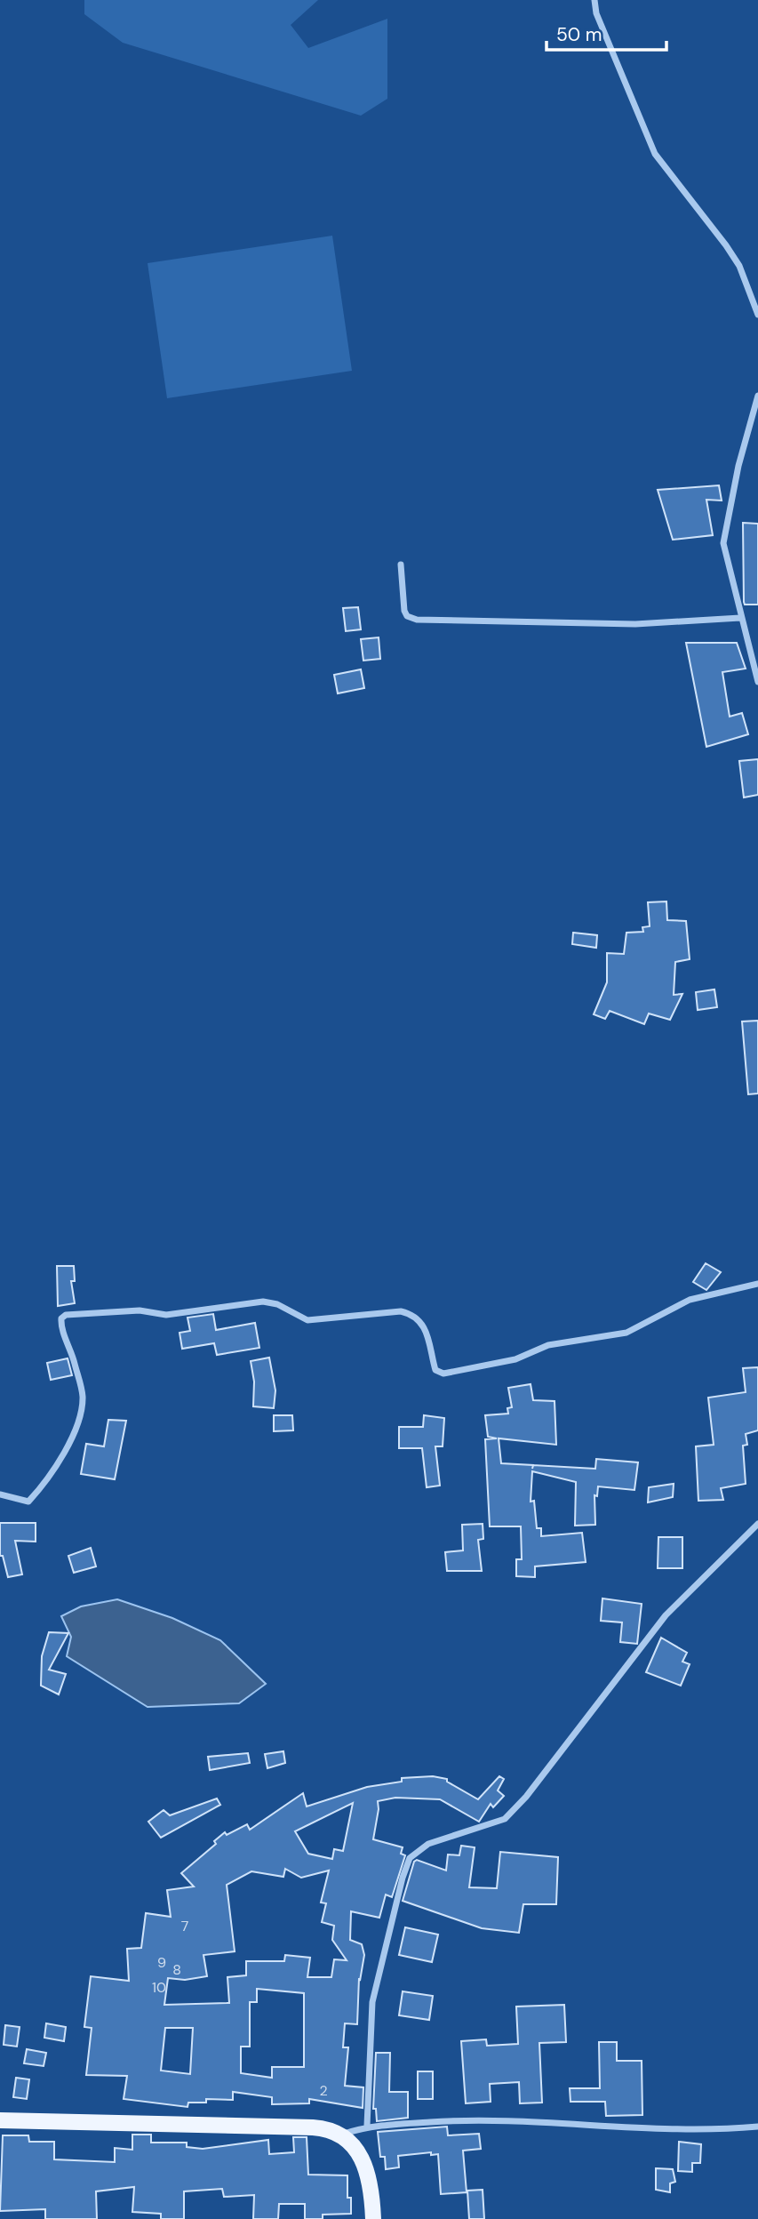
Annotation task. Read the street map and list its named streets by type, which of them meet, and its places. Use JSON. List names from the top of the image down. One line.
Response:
{"house_numbers":["7","9","8","10","2"],"scale_bar":"50 m"}
